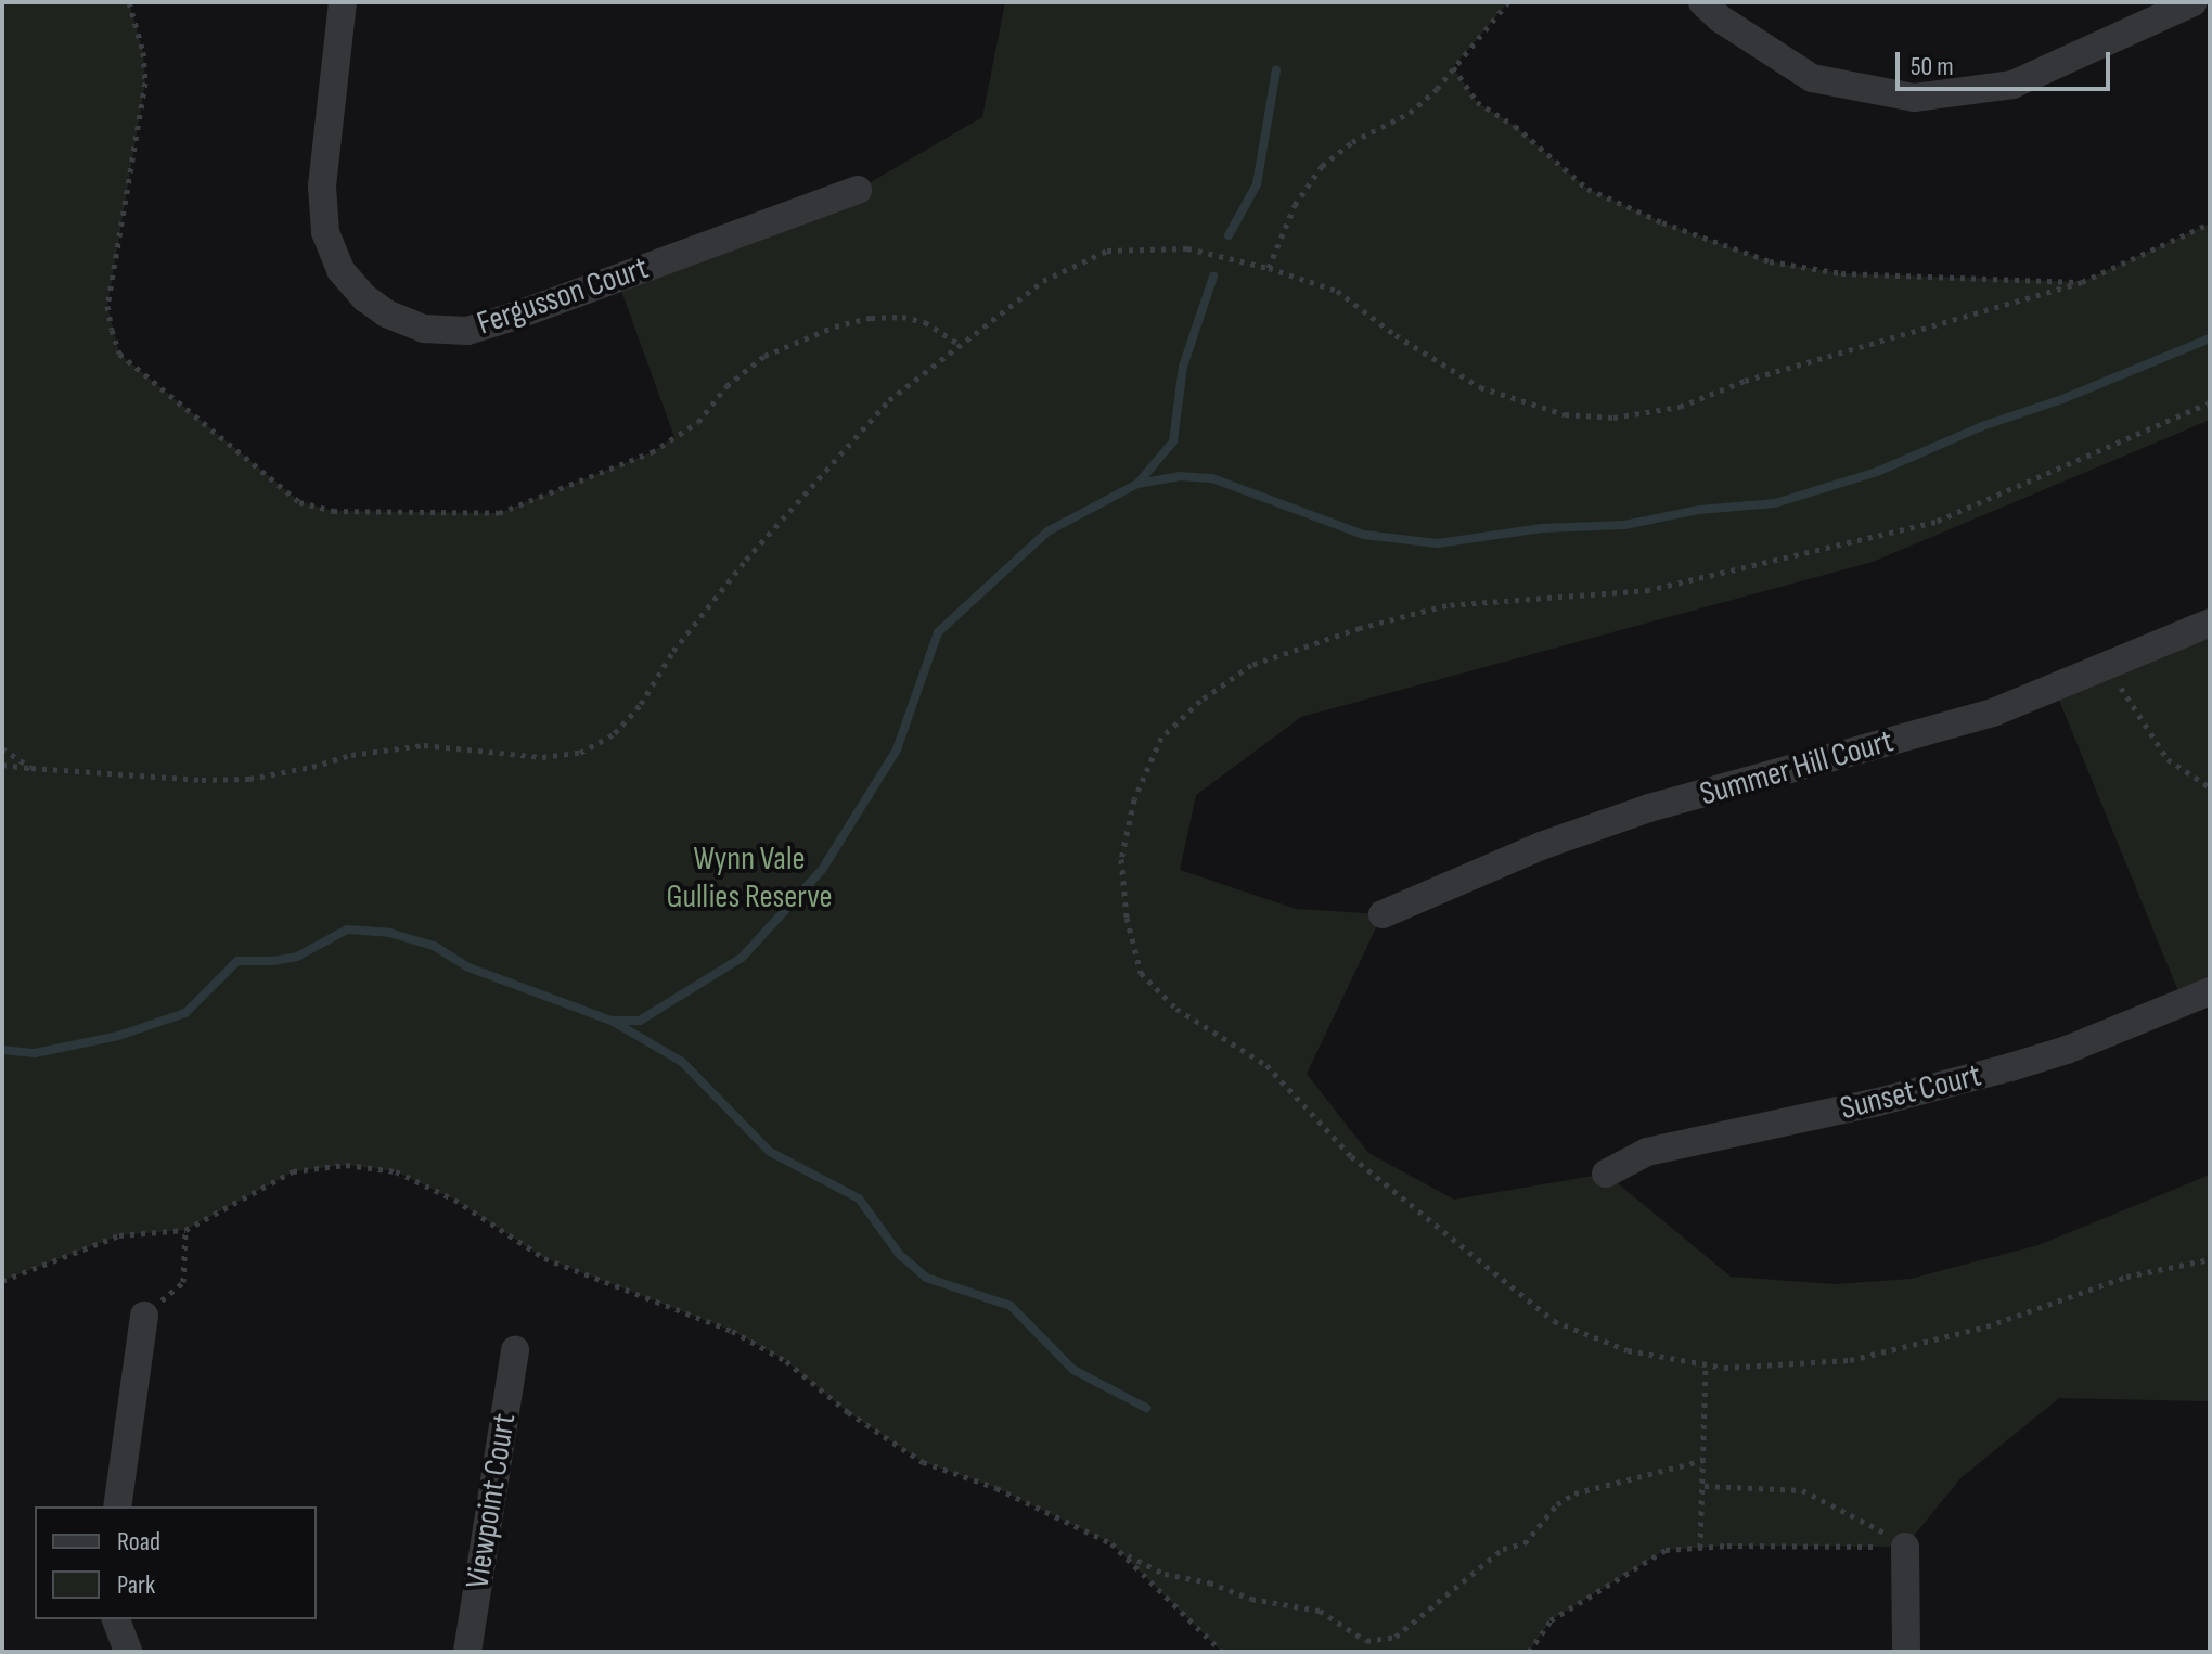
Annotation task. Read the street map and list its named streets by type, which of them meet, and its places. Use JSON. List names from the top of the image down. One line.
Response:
{"streets":{"street":["Fergusson Court","Summer Hill Court","Sunset Court","Viewpoint Court"]},"parks":["Wynn Vale Gullies Reserve"],"legend":["Road","Park"],"scale_bar":"50 m"}
